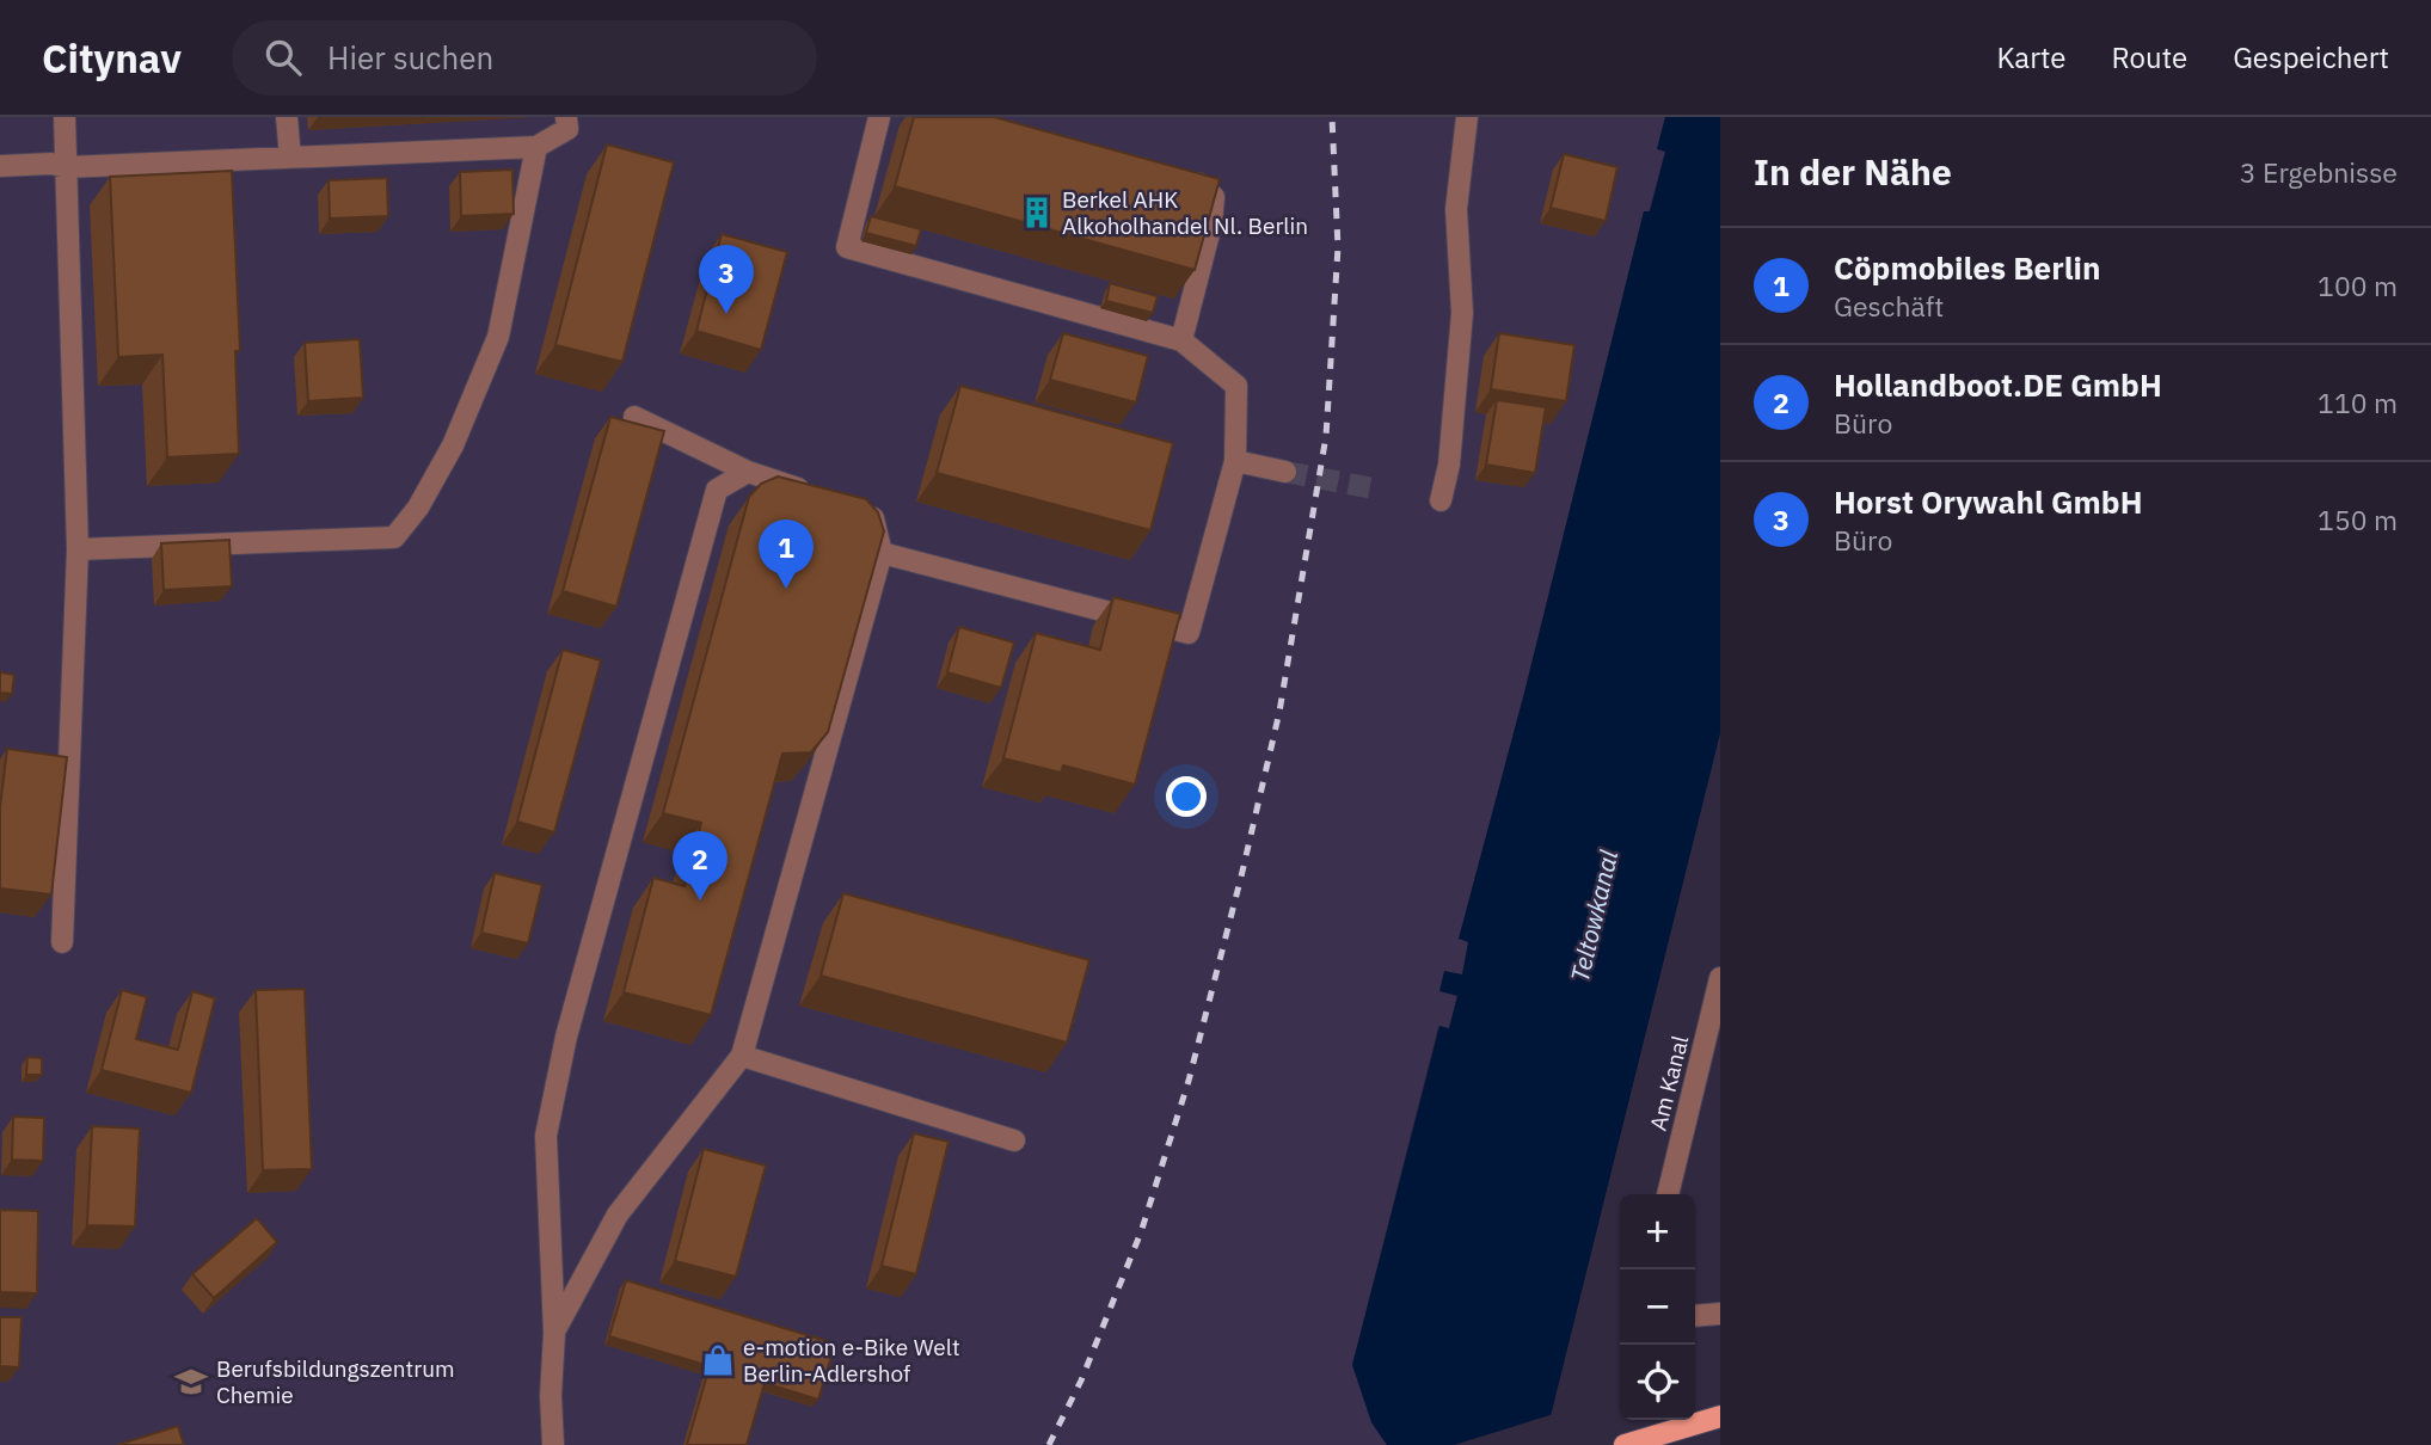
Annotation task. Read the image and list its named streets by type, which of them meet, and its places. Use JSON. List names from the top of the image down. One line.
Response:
{"streets":{"street":["Am Kanal"]},"water":["Teltowkanal"],"places":{"building":["Berkel AHK Alkoholhandel Nl. Berlin"],"shop":["e-motion e-Bike Welt Berlin-Adlershof"],"school or university":["Berufsbildungszentrum Chemie"]},"page":{"header":"Citynav","search":"Hier suchen","nav":["Karte","Route","Gespeichert"],"heading":["In der Nähe","3 Ergebnisse"],"list":[{"mark":"1","name":"Cöpmobiles Berlin","note":"Geschäft","value":"100 m"},{"mark":"2","name":"Hollandboot.DE GmbH","note":"Büro","value":"110 m"},{"mark":"3","name":"Horst Orywahl GmbH","note":"Büro","value":"150 m"}],"pins":["3","1","2"],"map_buttons":["+","−"]}}
